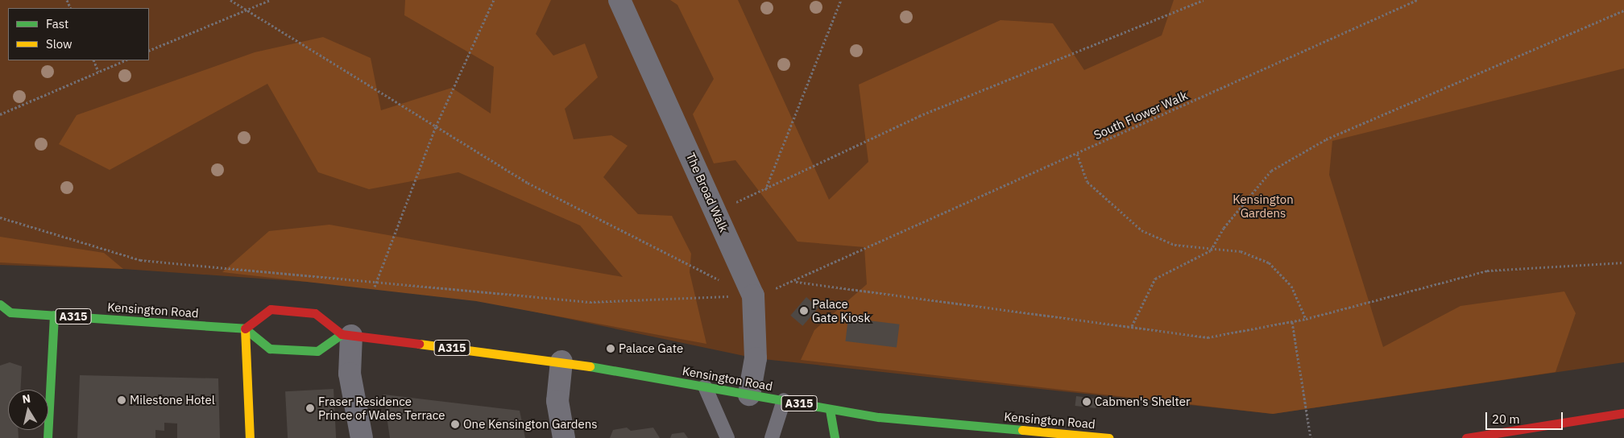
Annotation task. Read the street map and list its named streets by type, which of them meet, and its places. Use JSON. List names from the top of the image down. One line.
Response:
{"streets":{"main road":["Kensington Road","A315"],"street":["The Broad Walk"],"path":["South Flower Walk"]},"crossings":[["The Broad Walk","Kensington Road"]],"parks":["Kensington Gardens"],"places":["Palace Gate Kiosk","Palace Gate","Milestone Hotel","Cabmen's Shelter","Fraser Residence Prince of Wales Terrace","One Kensington Gardens"],"legend":["Fast","Slow"],"scale_bar":"20 m","north":"top"}
